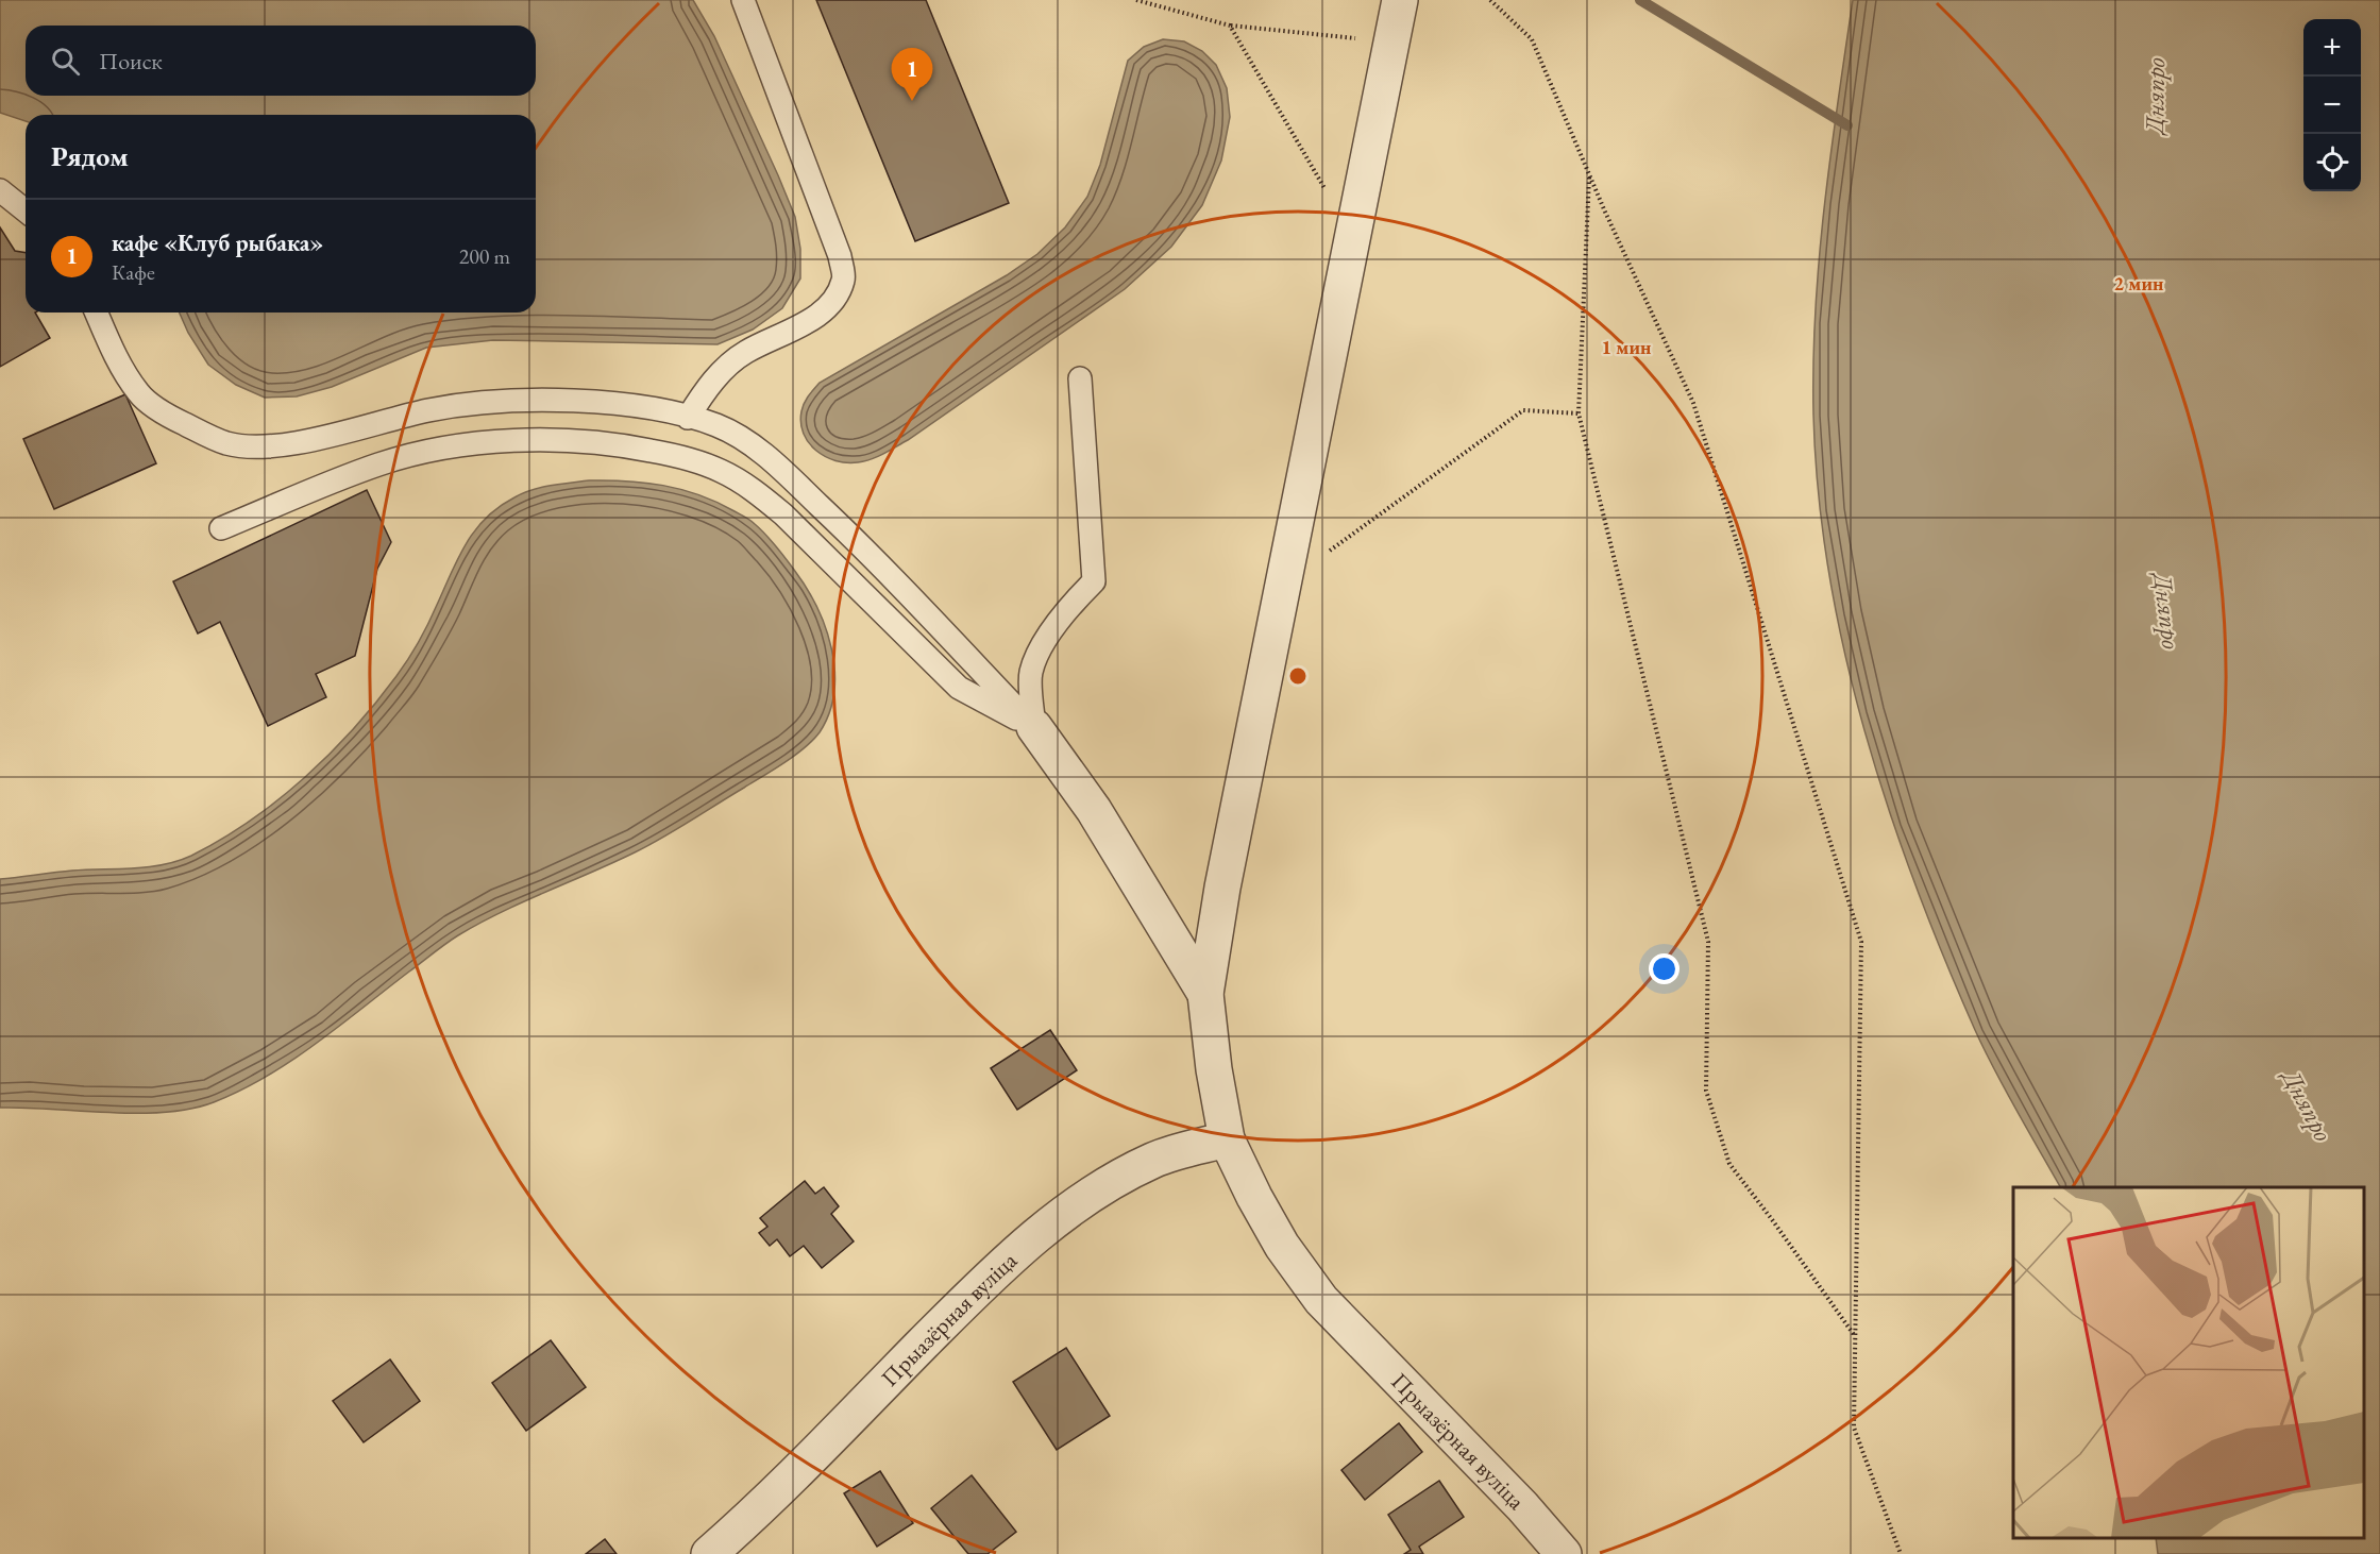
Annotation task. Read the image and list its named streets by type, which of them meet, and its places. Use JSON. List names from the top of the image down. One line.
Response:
{"streets":{"street":["Прыазёрная вуліца"]},"water":["Дняпро"],"page":{"map_buttons":["+","−"],"search":"Поиск","pins":"1","heading":"Рядом","list":[{"mark":"1","name":"кафе «Клуб рыбака»","note":"Кафе","value":"200 m"}]},"rings":["2 мин","1 мин"]}
